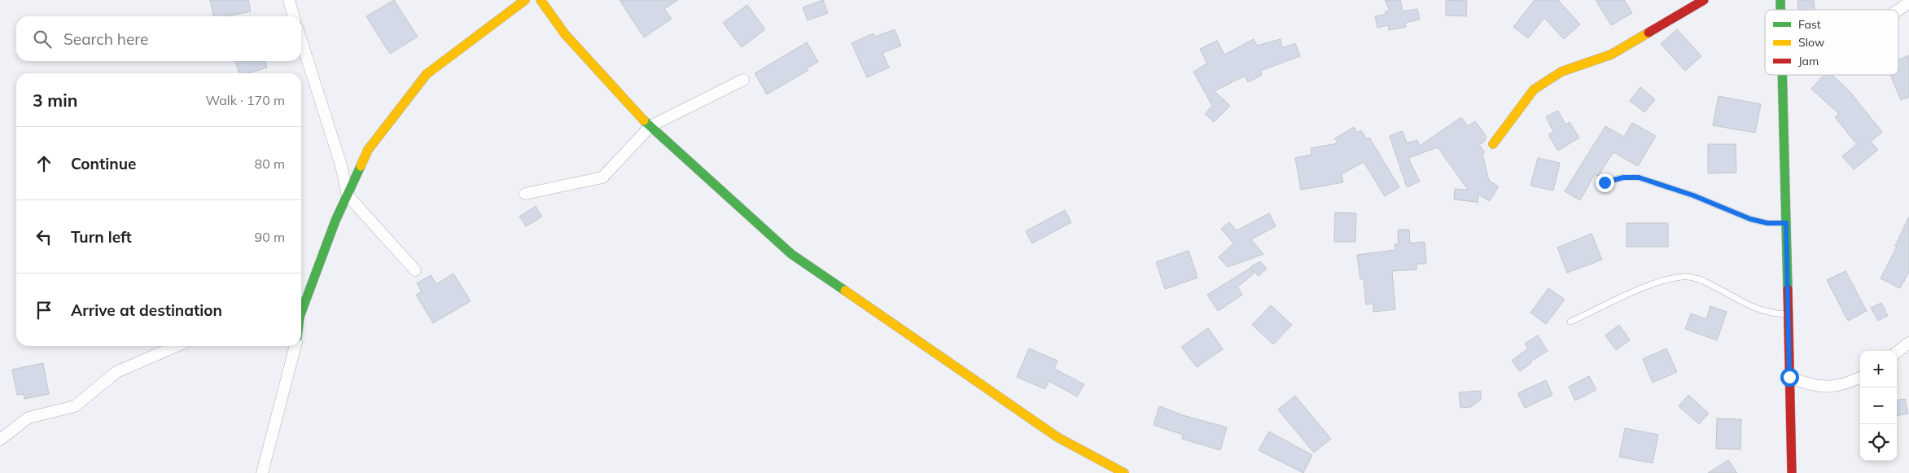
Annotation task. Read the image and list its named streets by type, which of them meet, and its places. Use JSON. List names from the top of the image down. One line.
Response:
{"legend":["Fast","Slow","Jam"],"page":{"search":"Search here","heading":["3 min","Walk · 170 m"],"list":[["Continue","80 m"],["Turn left","90 m"],"Arrive at destination"],"map_buttons":["+","−"]}}
